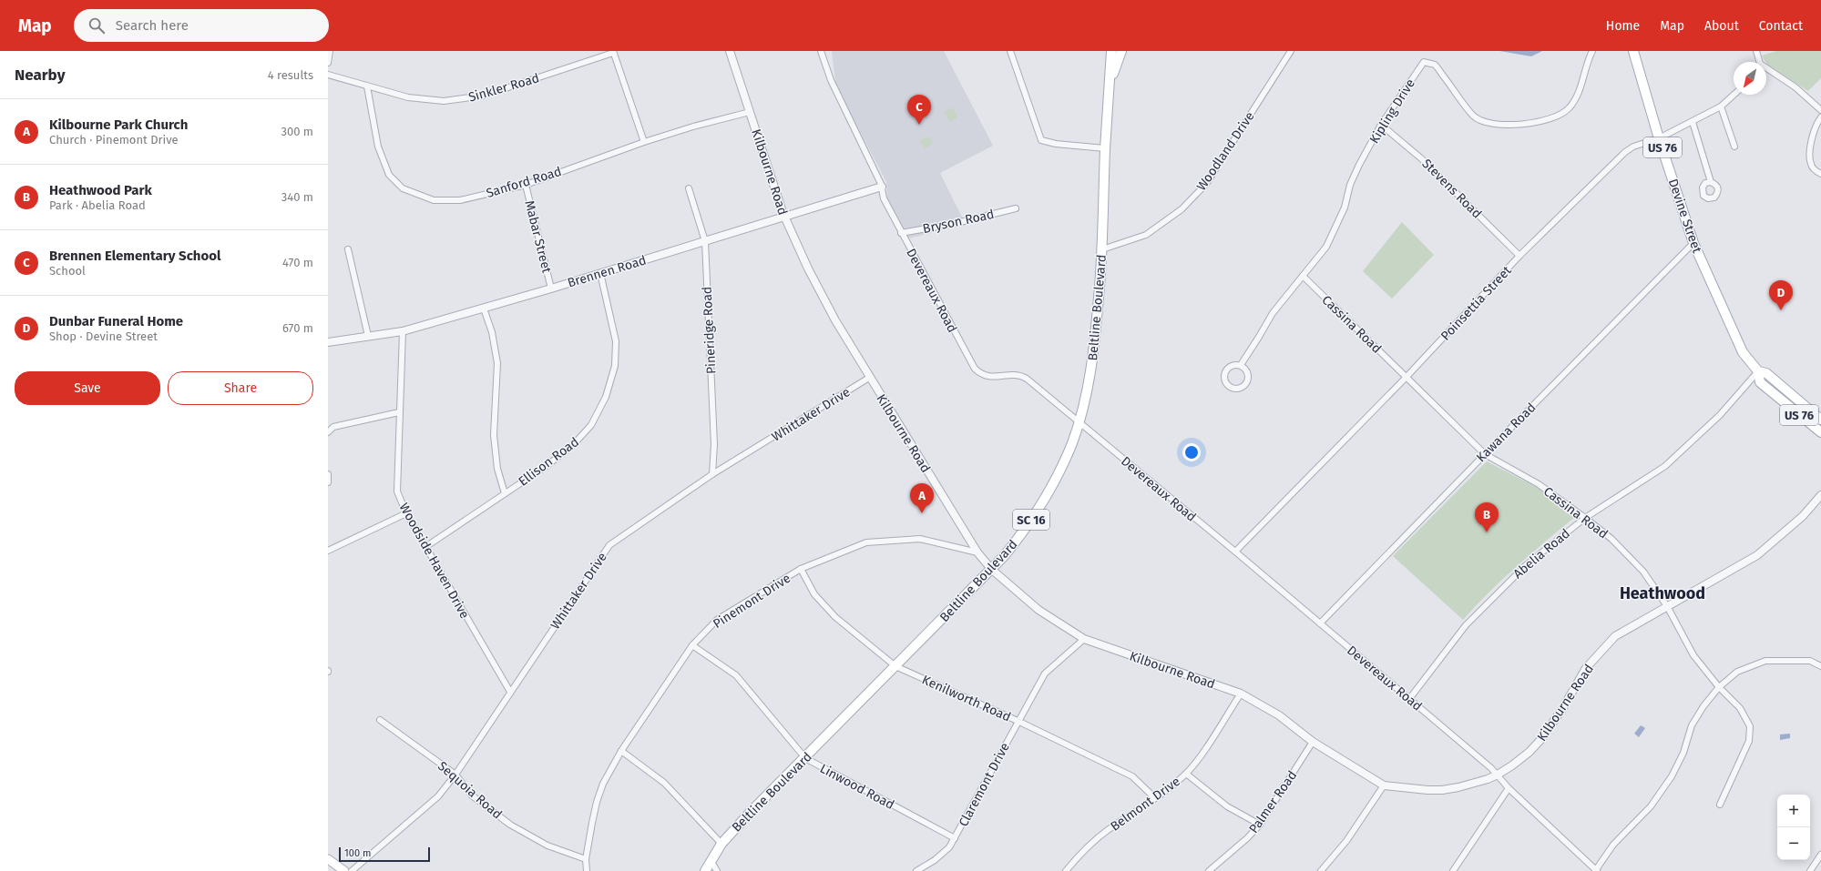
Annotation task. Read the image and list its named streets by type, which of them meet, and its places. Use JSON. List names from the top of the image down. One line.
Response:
{"streets":{"main road":["US 76","Devine Street","Beltline Boulevard","SC 16"],"street":["Sinkler Road","Kipling Drive","Woodland Drive","Kilbourne Road","Sanford Road","Stevens Road","Bryson Road","Mabar Street","Brennen Road","Devereaux Road","Poinsettia Street","Cassina Road","Pineridge Road","Whittaker Drive","Kawana Road","Ellison Road","Abelia Road","Woodside Haven Drive","Pinemont Drive","Kenilworth Road","Claremont Drive","Linwood Road","Sequoia Road","Palmer Road","Belmont Drive"]},"crossings":[["Sinkler Road","Sanford Road"],["Kipling Drive","Stevens Road"],["Kipling Drive","Cassina Road"],["Woodland Drive","Beltline Boulevard"],["Kilbourne Road","Sanford Road"],["Kilbourne Road","Brennen Road"],["Kilbourne Road","Devereaux Road"],["Kilbourne Road","Beltline Boulevard"],["Kilbourne Road","Cassina Road"],["Kilbourne Road","Whittaker Drive"],["Kilbourne Road","Pinemont Drive"],["Kilbourne Road","Claremont Drive"],["Kilbourne Road","Palmer Road"],["Kilbourne Road","Belmont Drive"],["Sanford Road","Mabar Street"],["Stevens Road","Poinsettia Street"],["Devine Street","Poinsettia Street"],["Devine Street","Kawana Road"],["Devine Street","Abelia Road"],["Bryson Road","Devereaux Road"],["Mabar Street","Brennen Road"],["Brennen Road","Devereaux Road"],["Brennen Road","Pineridge Road"],["Brennen Road","Ellison Road"],["Brennen Road","Woodside Haven Drive"],["Devereaux Road","Poinsettia Street"],["Devereaux Road","Beltline Boulevard"],["Devereaux Road","Kawana Road"],["Devereaux Road","Abelia Road"],["Poinsettia Street","Cassina Road"],["Beltline Boulevard","SC 16"],["Beltline Boulevard","Kenilworth Road"],["Beltline Boulevard","Linwood Road"],["Cassina Road","Kawana Road"],["Cassina Road","Abelia Road"],["Pineridge Road","Whittaker Drive"],["Whittaker Drive","Woodside Haven Drive"],["Whittaker Drive","Sequoia Road"],["Ellison Road","Woodside Haven Drive"],["Pinemont Drive","Kenilworth Road"],["Pinemont Drive","Linwood Road"],["Pinemont Drive","Sequoia Road"],["Kenilworth Road","Claremont Drive"],["Kenilworth Road","Belmont Drive"],["Claremont Drive","Linwood Road"]],"districts":["Heathwood"],"scale_bar":"100 m","north":"bottom left","page":{"header":"Map","search":"Search here","nav":["Home","Map","About","Contact"],"heading":["Nearby","4 results"],"pins":["C","D","A","B"],"list":[{"mark":"A","name":"Kilbourne Park Church","note":"Church · Pinemont Drive","value":"300 m"},{"mark":"B","name":"Heathwood Park","note":"Park · Abelia Road","value":"340 m"},{"mark":"C","name":"Brennen Elementary School","note":"School","value":"470 m"},{"mark":"D","name":"Dunbar Funeral Home","note":"Shop · Devine Street","value":"670 m"}],"buttons":["Save","Share"],"map_buttons":["+","−"],"scale":"100 m"}}
